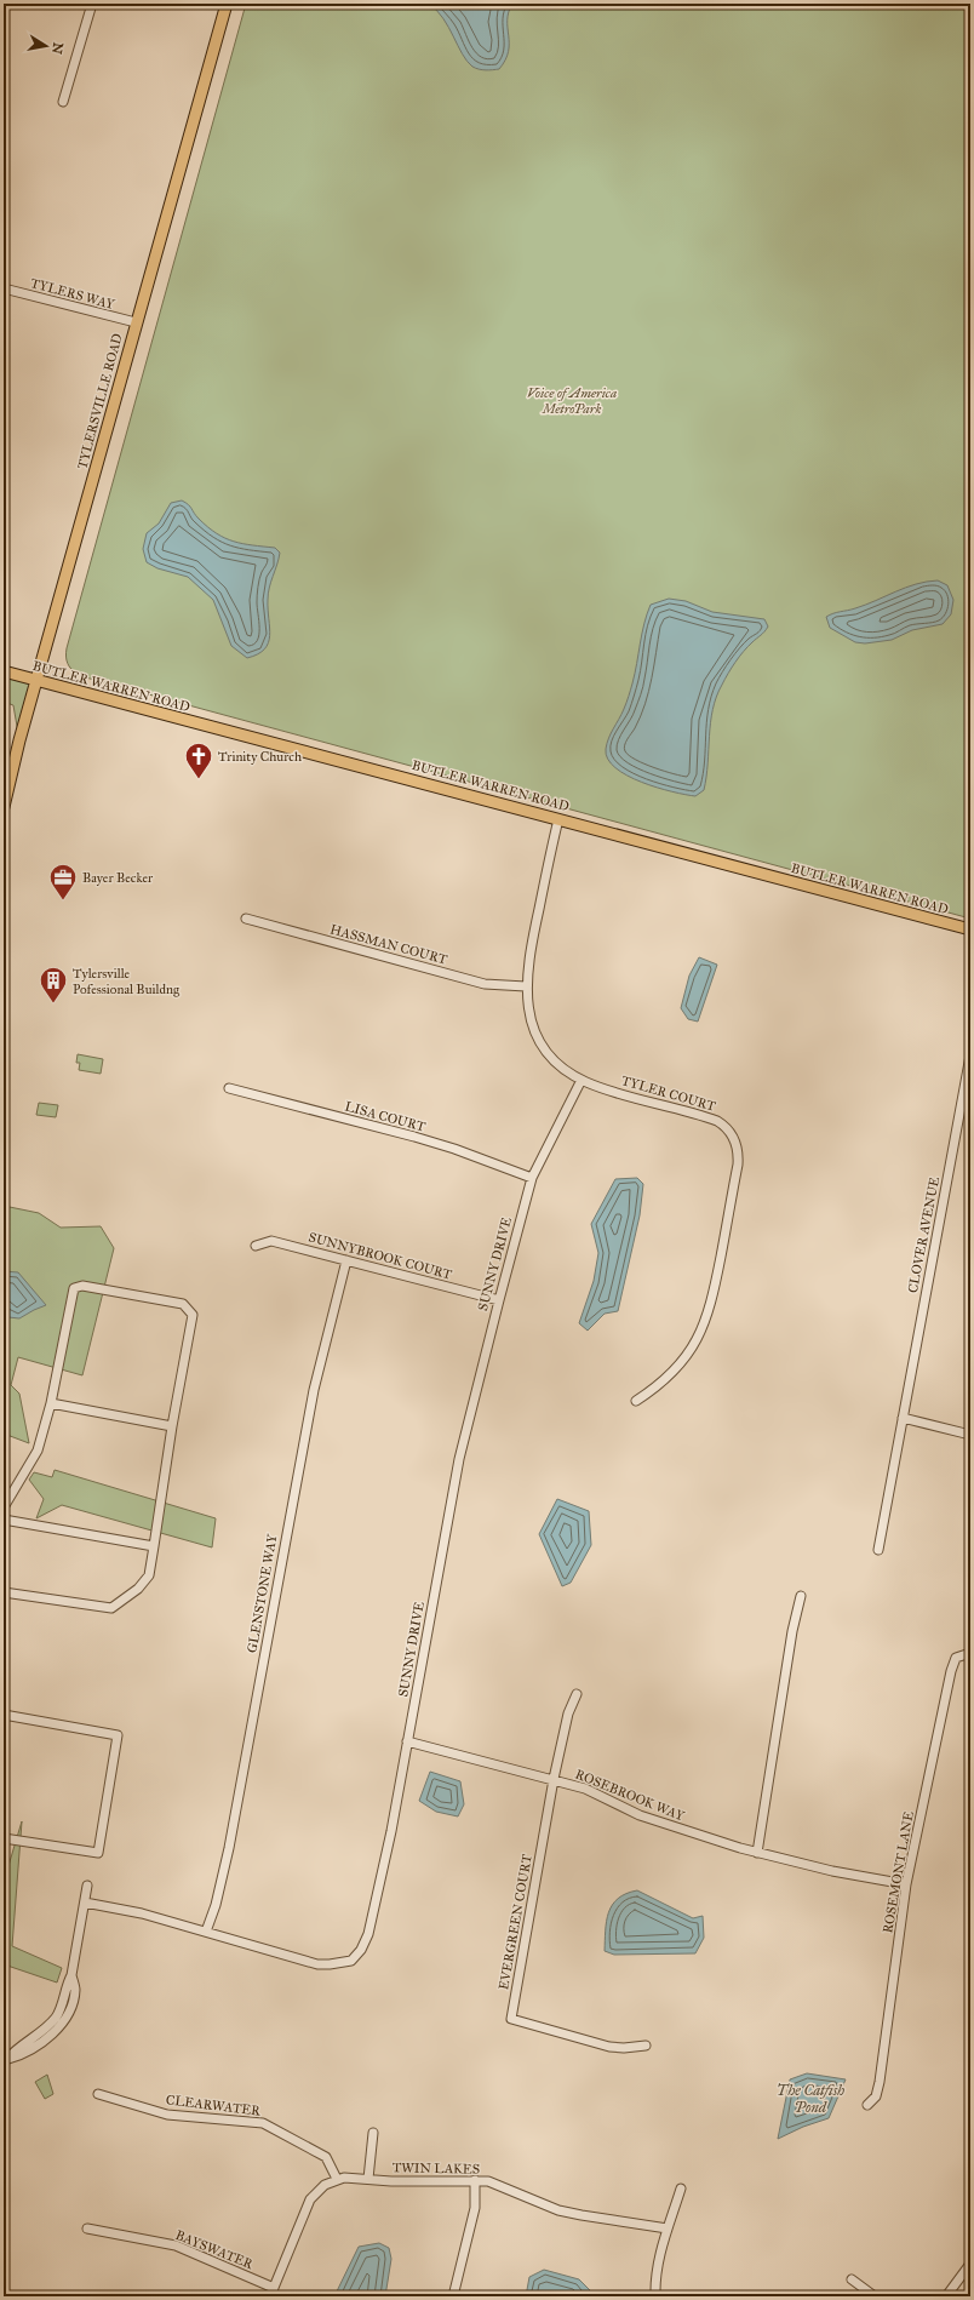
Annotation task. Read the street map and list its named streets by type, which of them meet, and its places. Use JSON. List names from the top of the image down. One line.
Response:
{"streets":{"main road":["TYLERSVILLE ROAD","BUTLER WARREN ROAD"],"street":["TYLERS WAY","HASSMAN COURT","TYLER COURT","LISA COURT","CLOVER AVENUE","SUNNYBROOK COURT","SUNNY DRIVE","GLENSTONE WAY","ROSEBROOK WAY","ROSEMONT LANE","EVERGREEN COURT","CLEARWATER","TWIN LAKES","BAYSWATER"]},"crossings":[["TYLERS WAY","TYLERSVILLE ROAD"],["TYLERSVILLE ROAD","BUTLER WARREN ROAD"],["BUTLER WARREN ROAD","TYLER COURT"],["HASSMAN COURT","TYLER COURT"],["TYLER COURT","SUNNY DRIVE"],["LISA COURT","SUNNY DRIVE"],["SUNNYBROOK COURT","SUNNY DRIVE"],["SUNNYBROOK COURT","GLENSTONE WAY"],["SUNNY DRIVE","GLENSTONE WAY"],["SUNNY DRIVE","ROSEBROOK WAY"],["ROSEBROOK WAY","ROSEMONT LANE"],["ROSEBROOK WAY","EVERGREEN COURT"],["CLEARWATER","TWIN LAKES"]],"water":["The Catfish Pond"],"parks":["Voice of America MetroPark"],"places":{"church":["Trinity Church"],"office":["Bayer Becker"],"building":["Tylersville Pofessional Buildng"]},"north":"right"}
